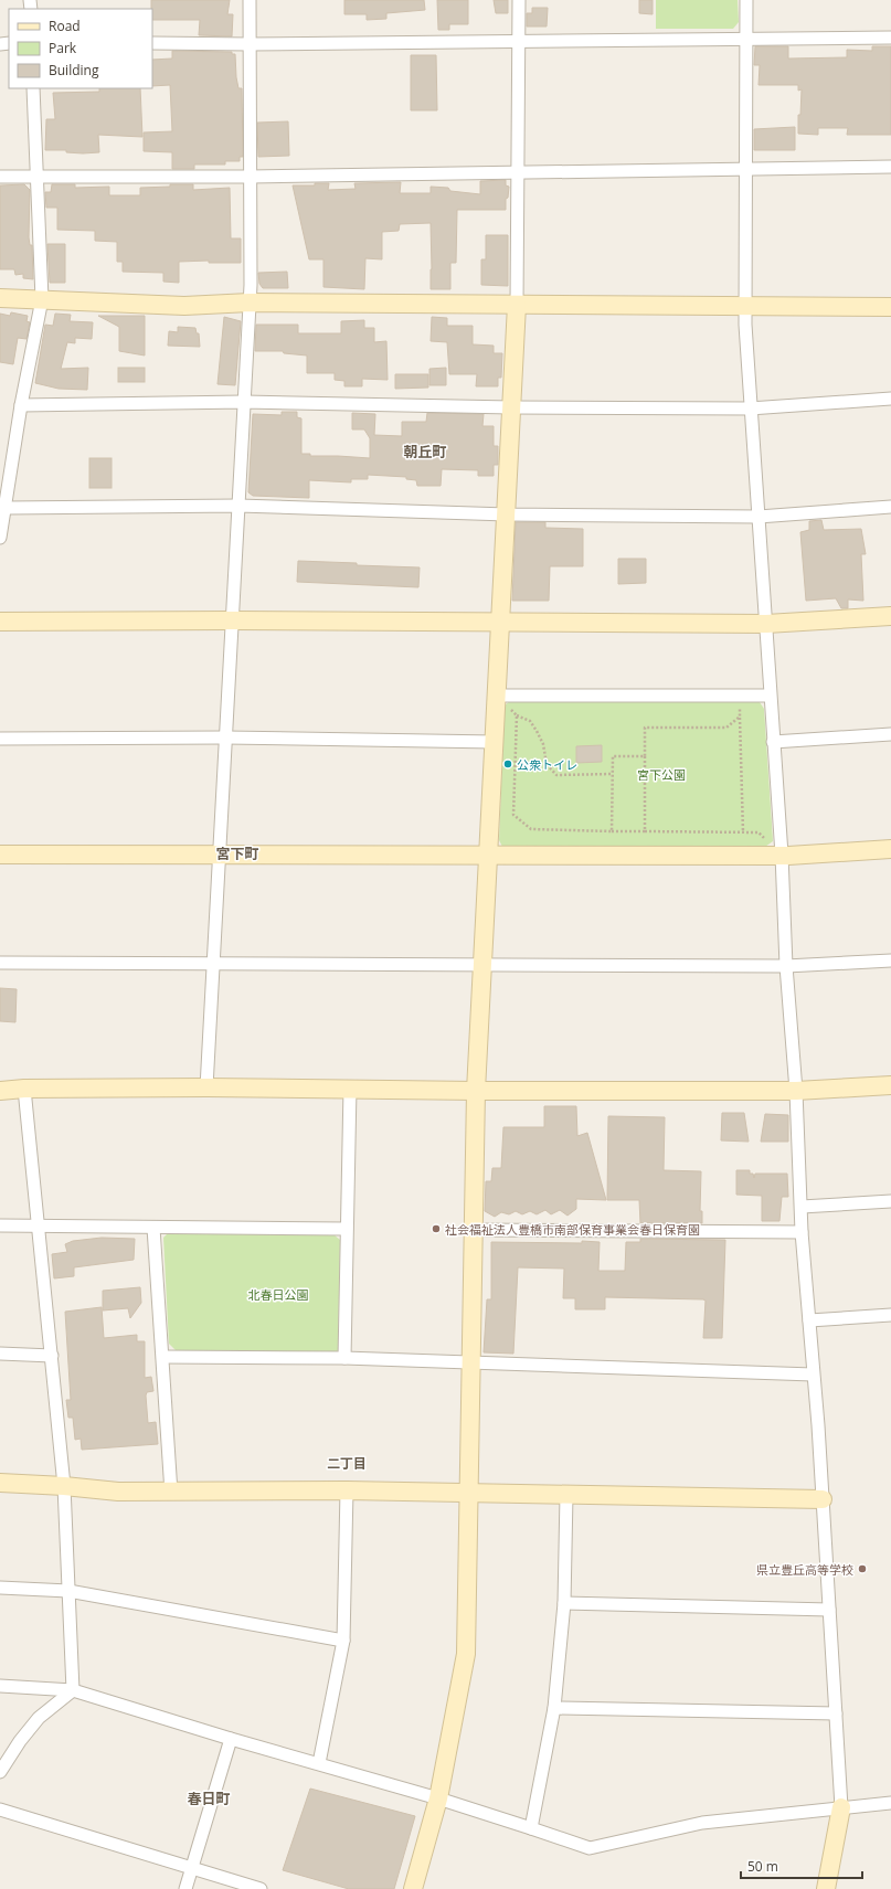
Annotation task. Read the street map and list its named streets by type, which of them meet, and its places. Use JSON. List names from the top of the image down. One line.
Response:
{"districts":["朝丘町","宮下町","二丁目","春日町"],"parks":["宮下公園","北春日公園"],"places":["公衆トイレ","社会福祉法人豊橋市南部保育事業会春日保育園","県立豊丘高等学校"],"legend":["Road","Park","Building"],"scale_bar":"50 m"}
